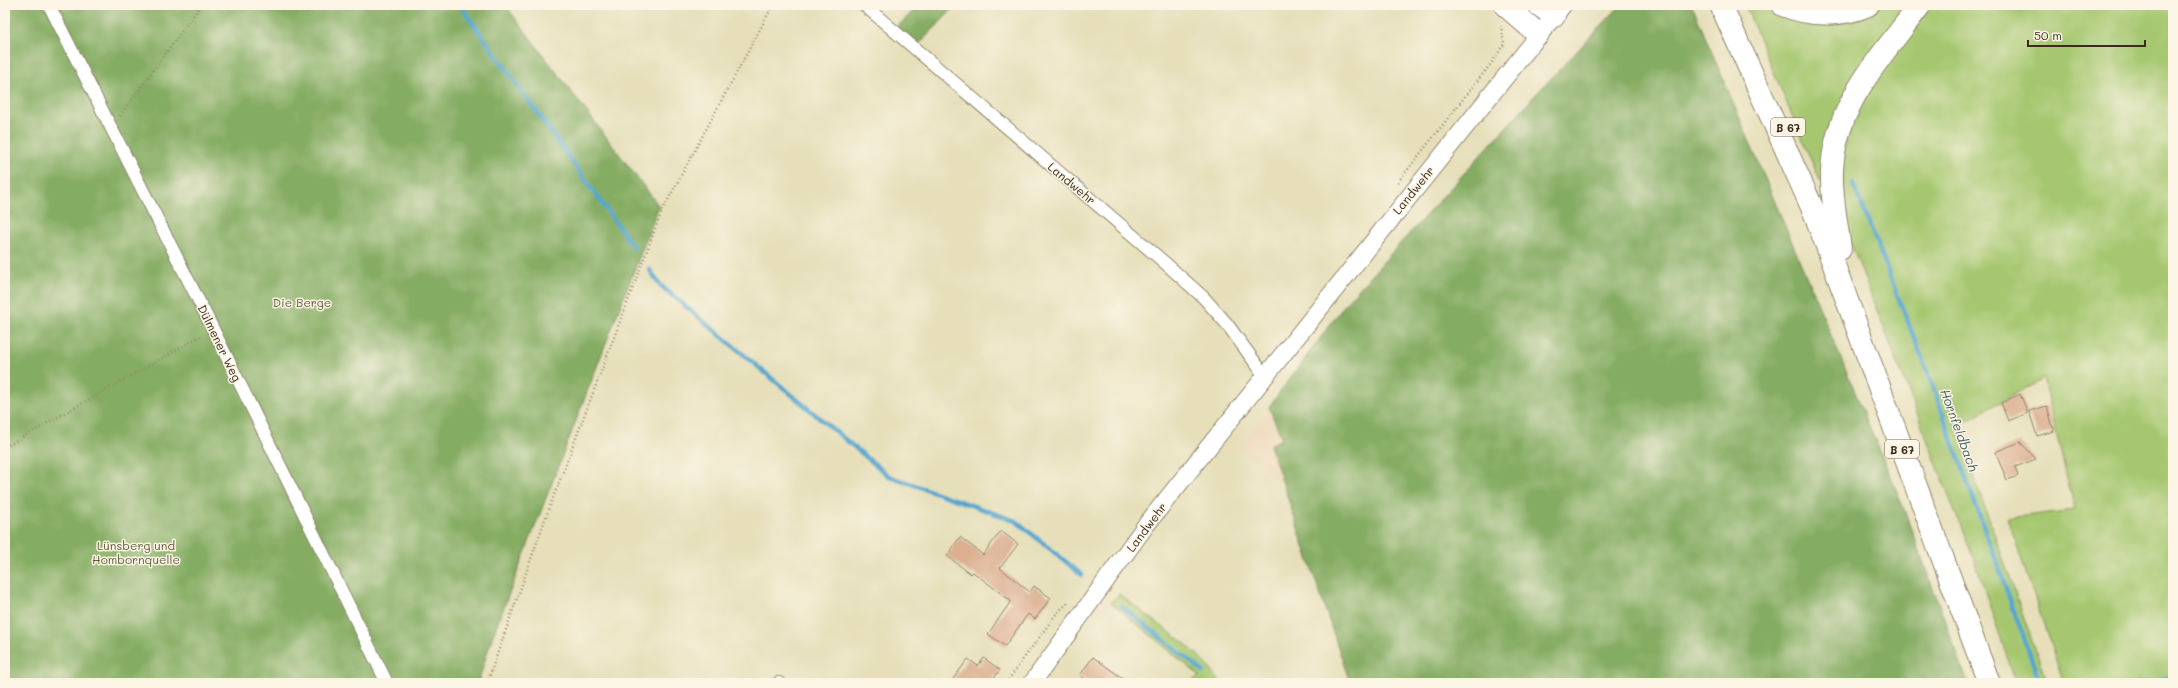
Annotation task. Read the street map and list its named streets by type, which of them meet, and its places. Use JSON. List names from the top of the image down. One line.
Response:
{"streets":{"highway":["B 67"],"main road":["Landwehr"],"street":["Dülmener Weg"]},"water":["Hornfeldbach"],"parks":["Die Berge","Lünsberg und Hombornquelle"],"scale_bar":"50 m"}
